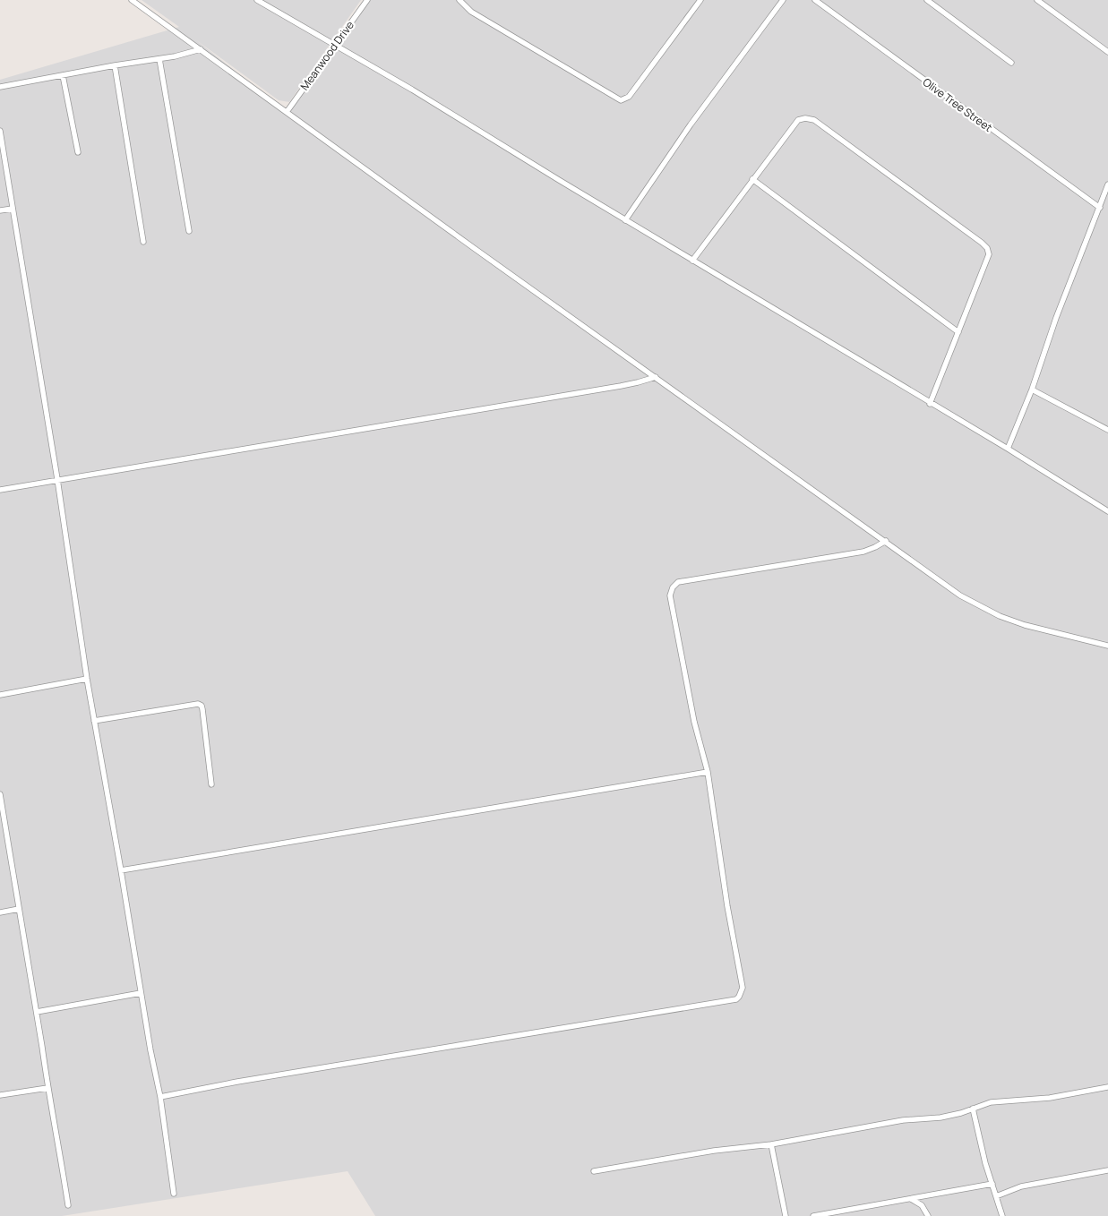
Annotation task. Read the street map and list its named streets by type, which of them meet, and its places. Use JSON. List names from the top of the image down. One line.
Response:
{"streets":{"street":["Meanwood Drive","Olive Tree Street"]}}
